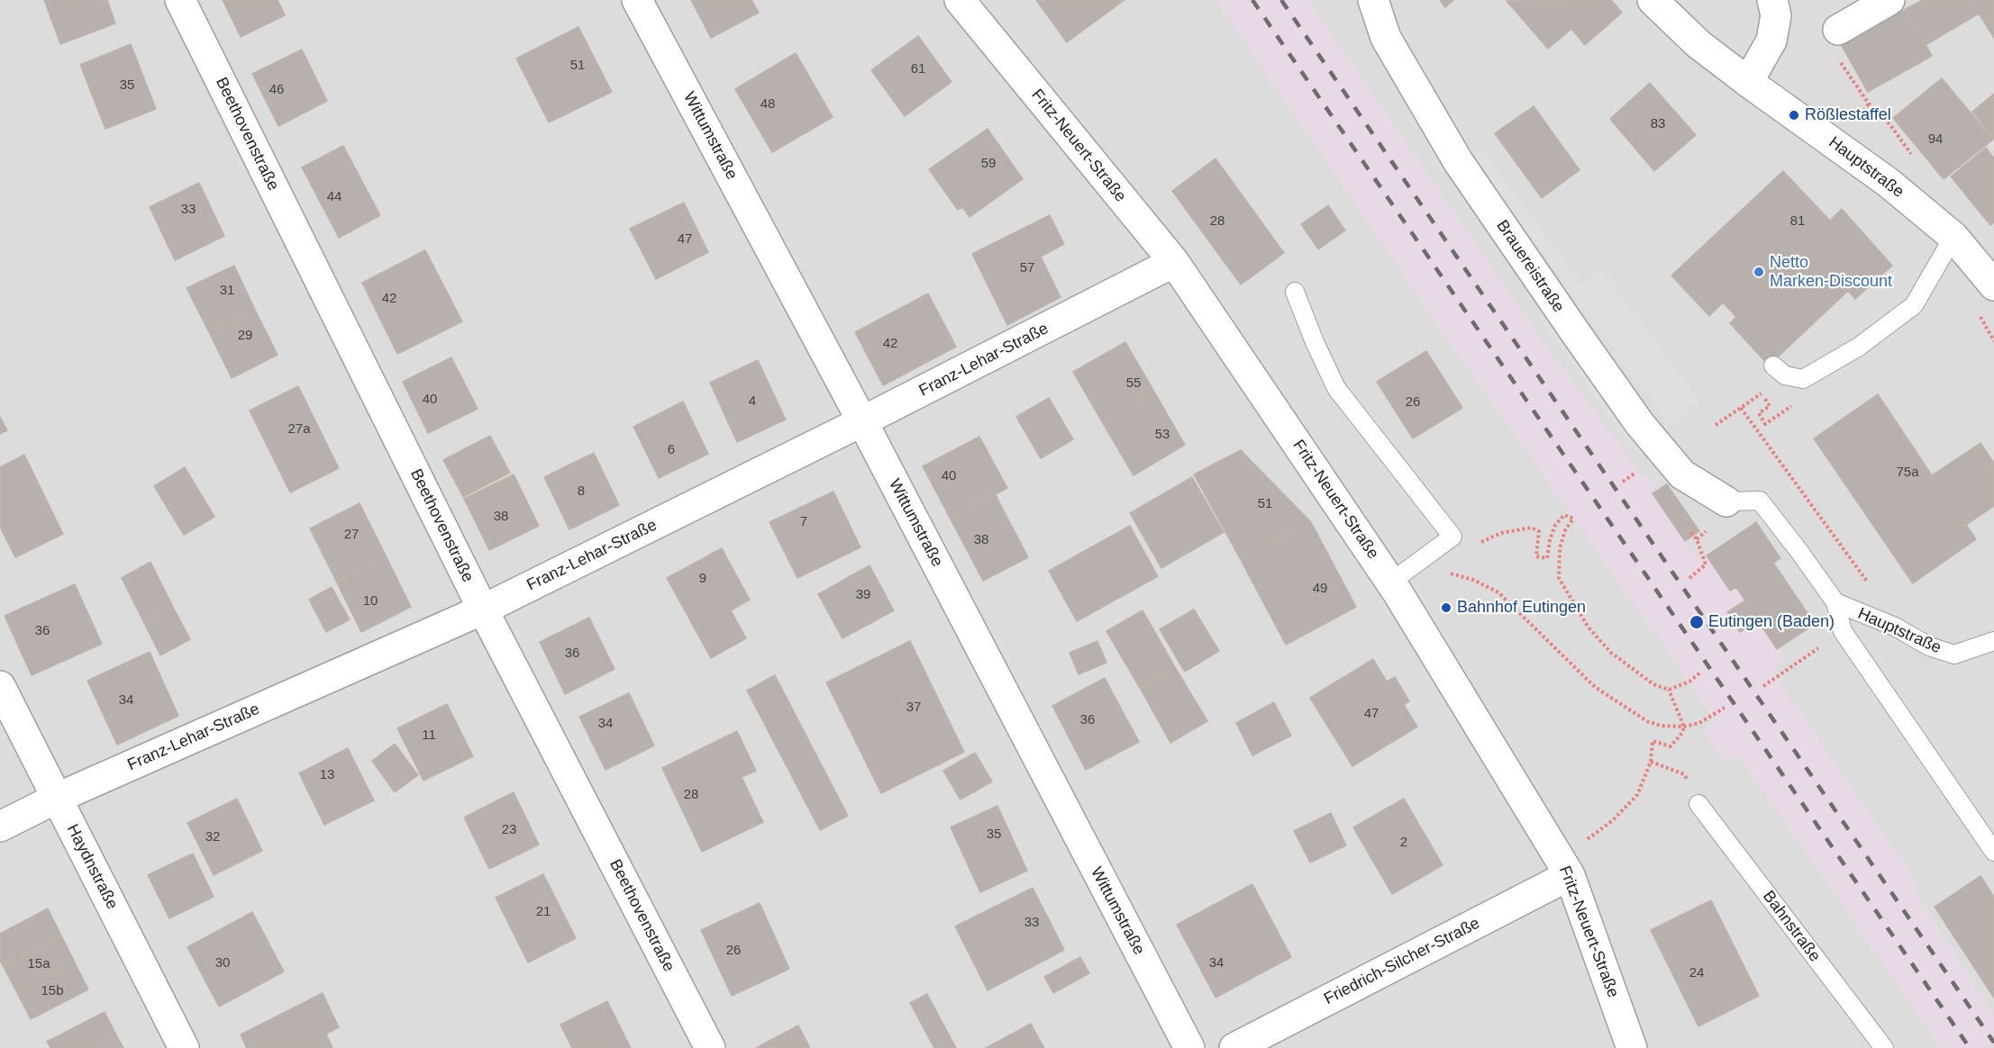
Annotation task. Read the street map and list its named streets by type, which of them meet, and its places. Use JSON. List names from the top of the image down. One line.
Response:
{"streets":{"street":["Beethovenstraße","Wittumstraße","Fritz-Neuert-Straße","Hauptstraße","Brauereistraße","Franz-Lehar-Straße","Haydnstraße","Friedrich-Silcher-Straße"],"lane":["Bahnstraße"]},"crossings":[["Beethovenstraße","Franz-Lehar-Straße"],["Wittumstraße","Franz-Lehar-Straße"],["Fritz-Neuert-Straße","Franz-Lehar-Straße"],["Fritz-Neuert-Straße","Friedrich-Silcher-Straße"],["Franz-Lehar-Straße","Haydnstraße"]],"places":["Rößlestaffel","Netto Marken-Discount","Bahnhof Eutingen","Eutingen (Baden)"],"house_numbers":["51","61","35","46","48","83","94","59","44","33","28","81","47","57","31","42","29","42","55","40","4","26","27a","53","6","75a","40","8","51","38","7","27","38","9","49","39","10","36","36","34","37","47","36","34","11","13","28","23","35","32","2","21","33","26","30","34","15a","24","15b"]}
